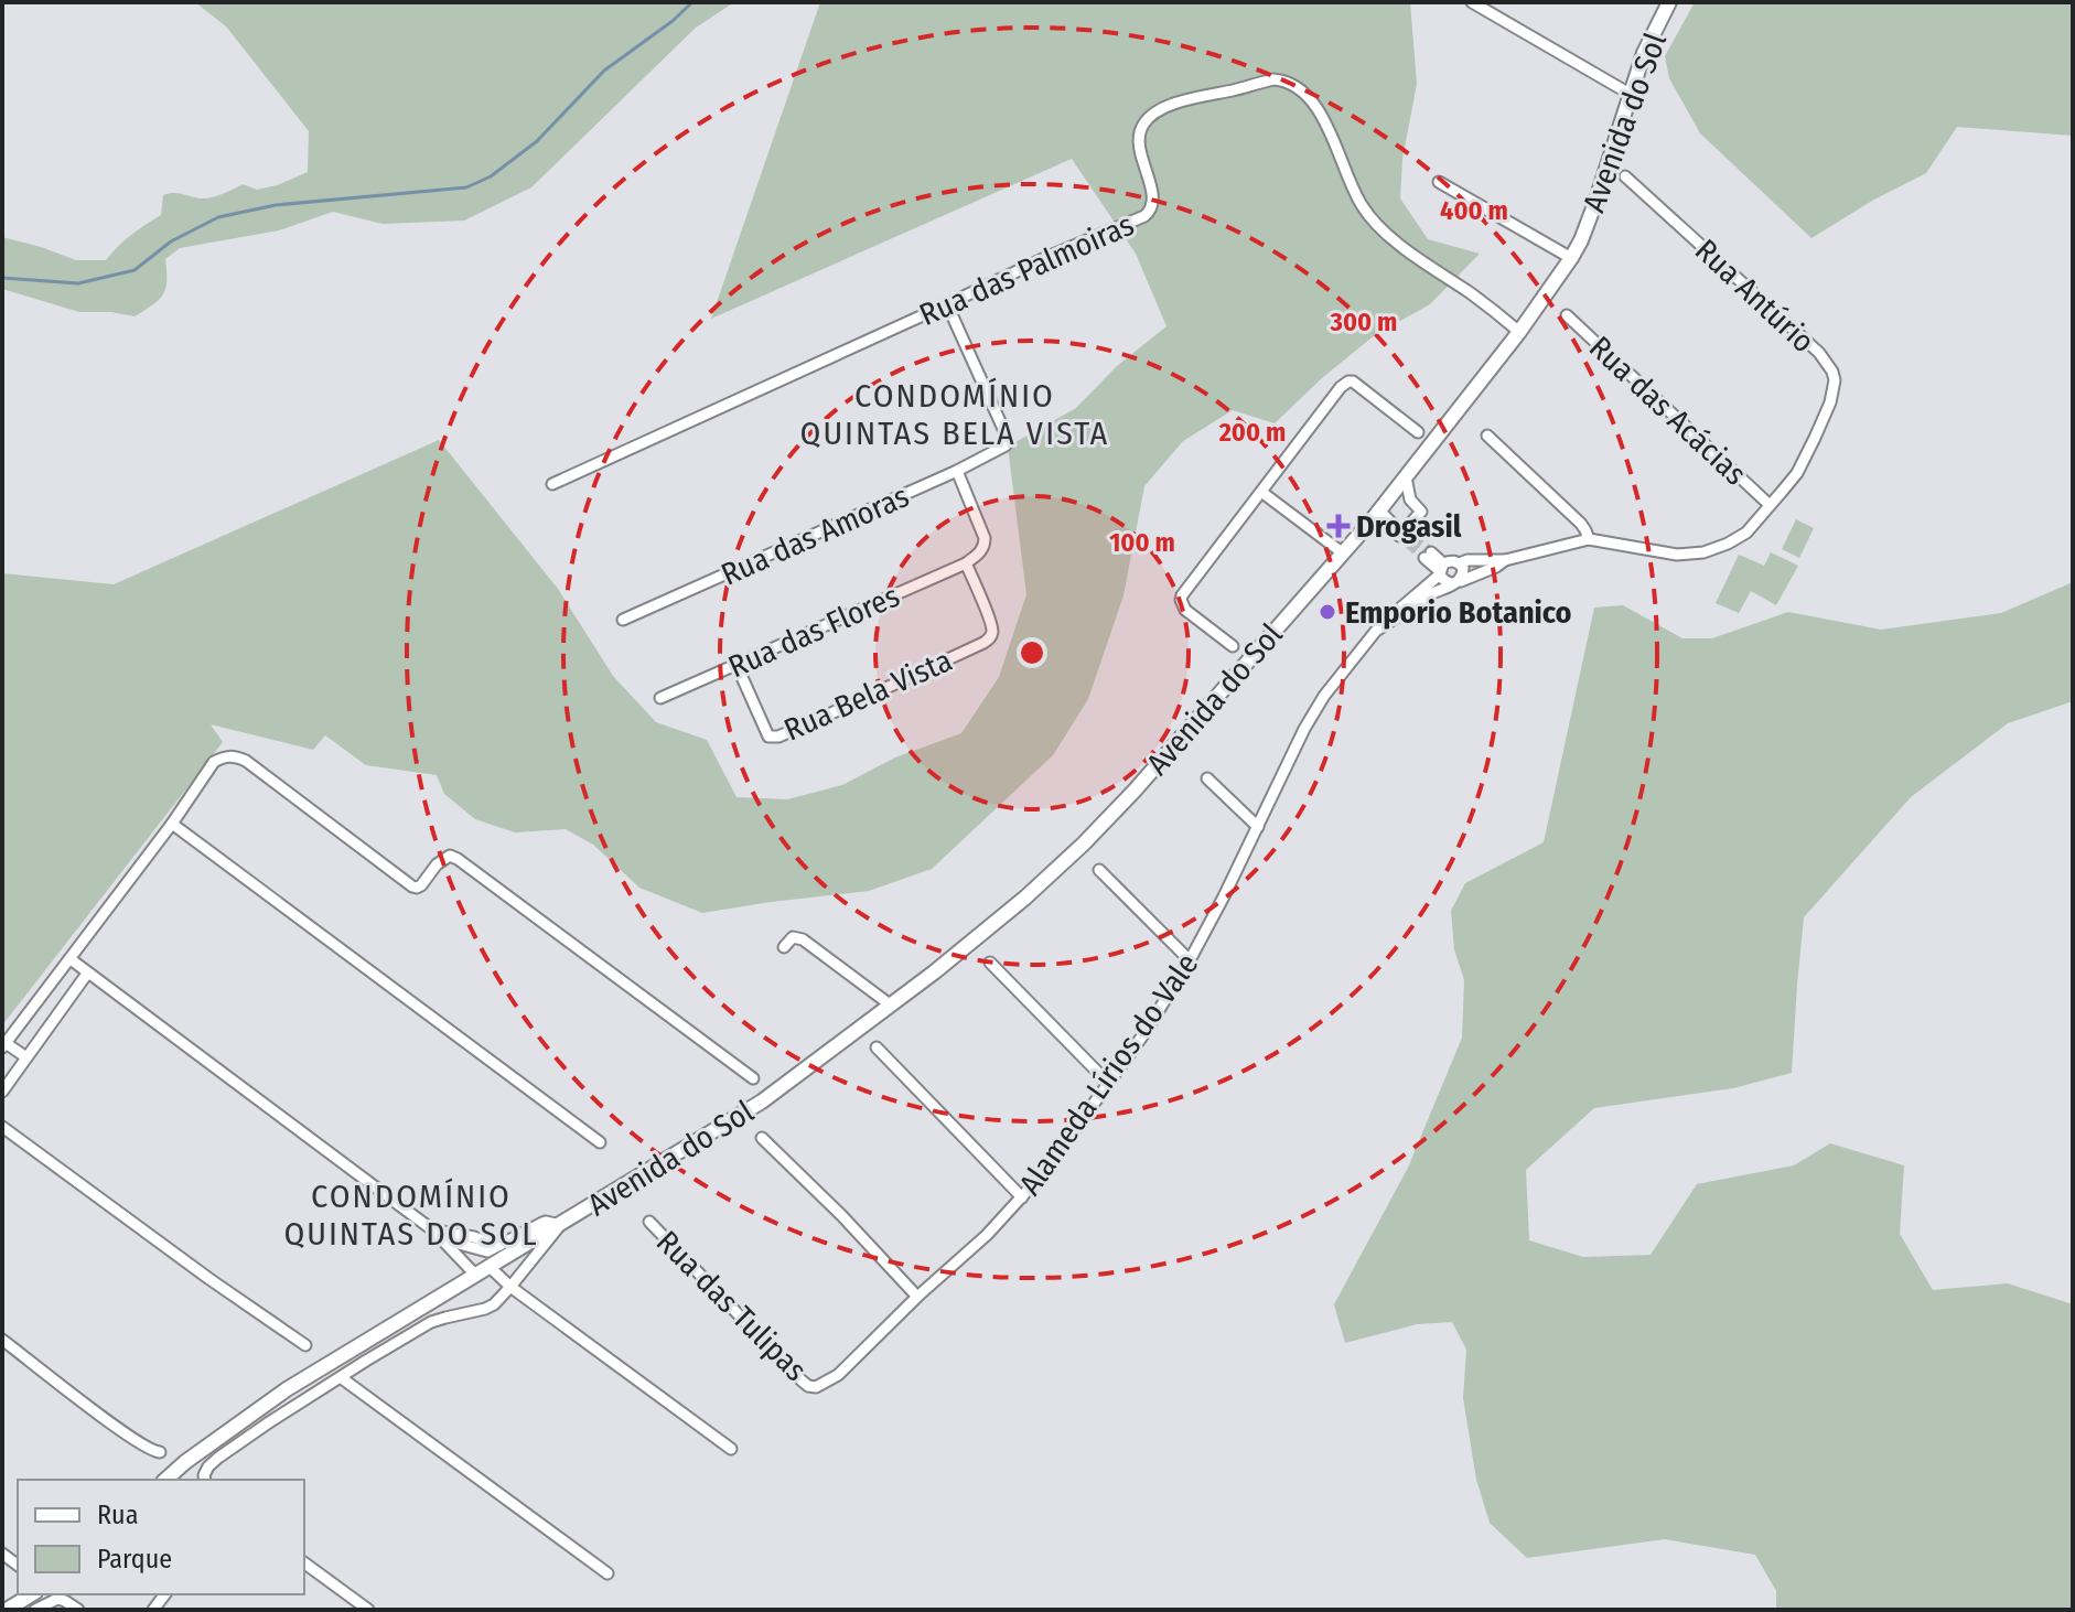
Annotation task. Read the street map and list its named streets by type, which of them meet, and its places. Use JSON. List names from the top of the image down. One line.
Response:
{"streets":{"street":["Avenida do Sol","Rua das Palmoiras","Rua Antúrio","Rua das Acácias","Rua das Amoras","Rua das Flores","Rua Bela Vista","Alameda Lírios do Vale","Rua das Tulipas"]},"crossings":[["Avenida do Sol","Rua das Palmoiras"],["Rua das Palmoiras","Rua das Amoras"],["Rua Antúrio","Rua das Acácias"],["Rua Antúrio","Alameda Lírios do Vale"],["Rua das Flores","Rua Bela Vista"],["Alameda Lírios do Vale","Rua das Tulipas"]],"districts":["CONDOMÍNIO QUINTAS BELA VISTA","CONDOMÍNIO QUINTAS DO SOL"],"places":{"health":["Drogasil"],"other":["Emporio Botanico"]},"legend":["Rua","Parque"],"rings":["400 m","300 m","200 m","100 m"]}
